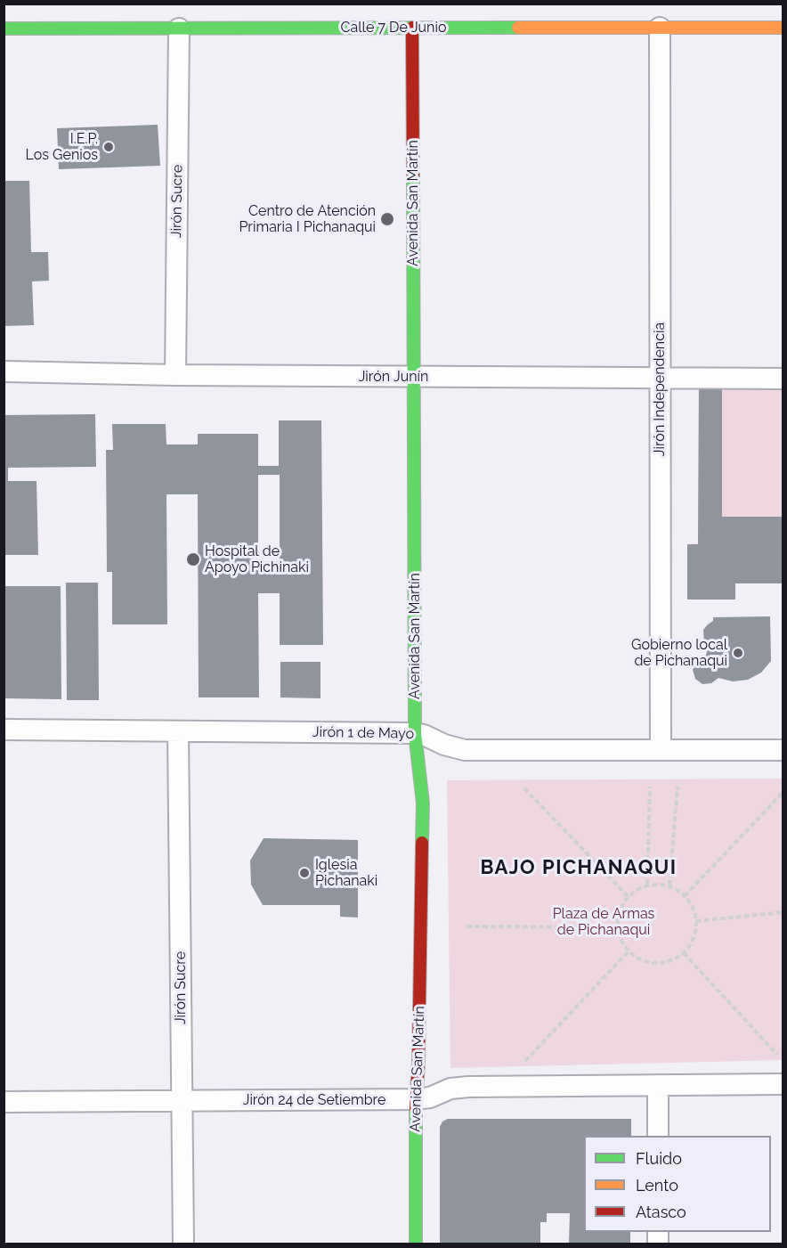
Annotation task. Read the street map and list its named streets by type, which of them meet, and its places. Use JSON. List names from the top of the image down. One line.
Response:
{"streets":{"street":["Calle 7 De Junio","Jirón Sucre","Avenida San Martín","Jirón Junín","Jirón Independencia","Jirón 1 de Mayo","Jirón 24 de Setiembre"]},"crossings":[["Calle 7 De Junio","Jirón Sucre"],["Calle 7 De Junio","Avenida San Martín"],["Calle 7 De Junio","Jirón Independencia"],["Jirón Sucre","Jirón Junín"],["Jirón Sucre","Jirón 1 de Mayo"],["Jirón Sucre","Jirón 24 de Setiembre"],["Avenida San Martín","Jirón Junín"],["Avenida San Martín","Jirón 1 de Mayo"],["Avenida San Martín","Jirón 24 de Setiembre"],["Jirón Junín","Jirón Independencia"],["Jirón Independencia","Jirón 1 de Mayo"]],"districts":["BAJO PICHANAQUI"],"parks":["Plaza de Armas de Pichanaqui"],"places":["I.E.P. Los Genios","Centro de Atención Primaria I Pichanaqui","Hospital de Apoyo Pichinaki","Gobierno local de Pichanaqui","Iglesia Pichanaki"],"legend":["Fluido","Lento","Atasco"]}
